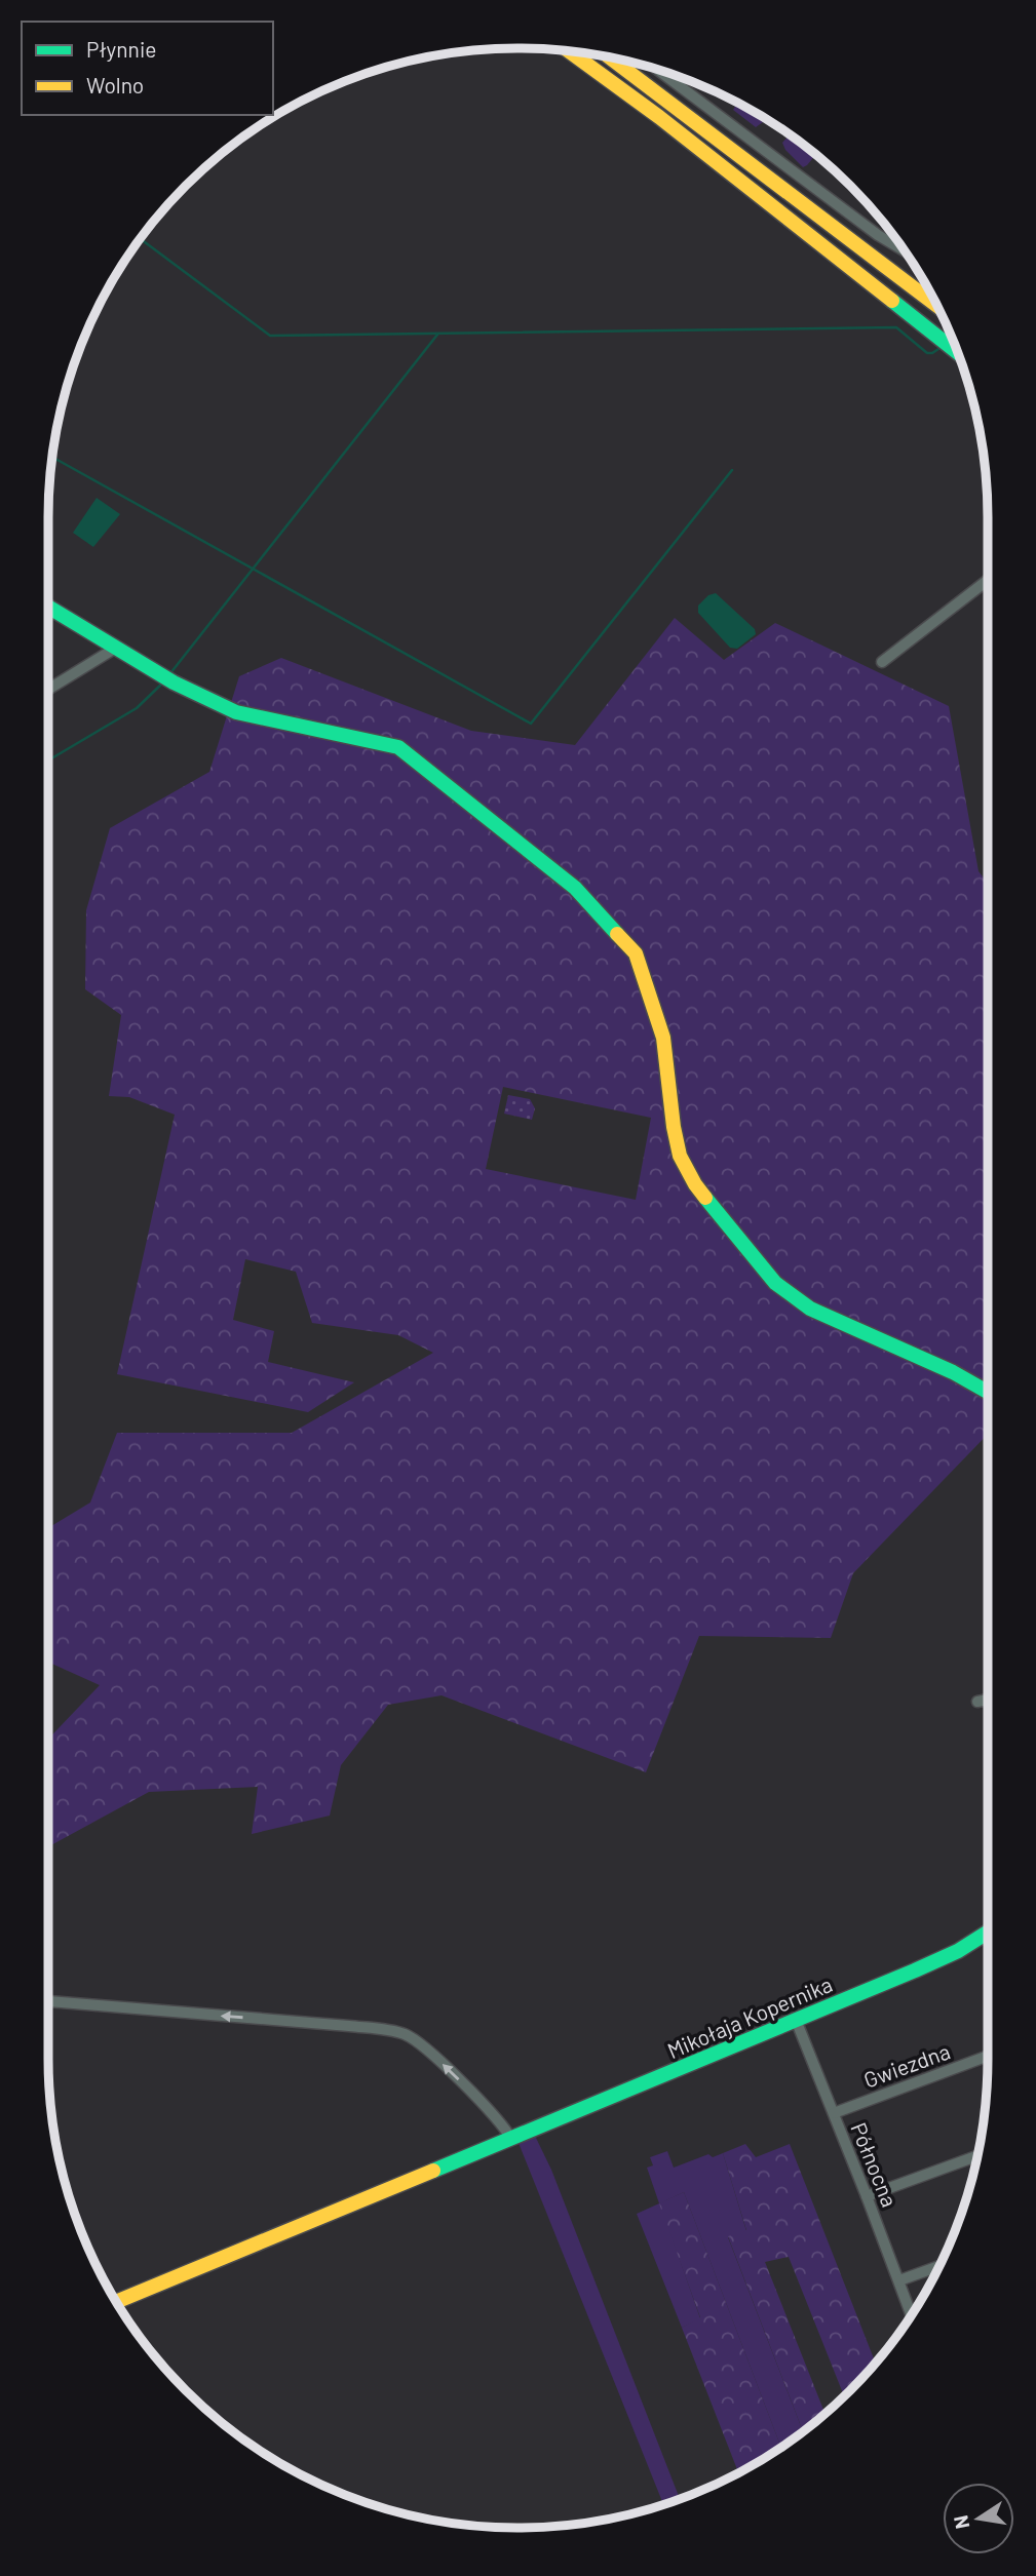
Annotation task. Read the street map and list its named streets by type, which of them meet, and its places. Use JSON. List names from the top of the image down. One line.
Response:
{"streets":{"street":["Mikołaja Kopernika","Gwiezdna","Północna"]},"crossings":[["Mikołaja Kopernika","Północna"],["Gwiezdna","Północna"]],"legend":["Płynnie","Wolno"],"north":"left"}
